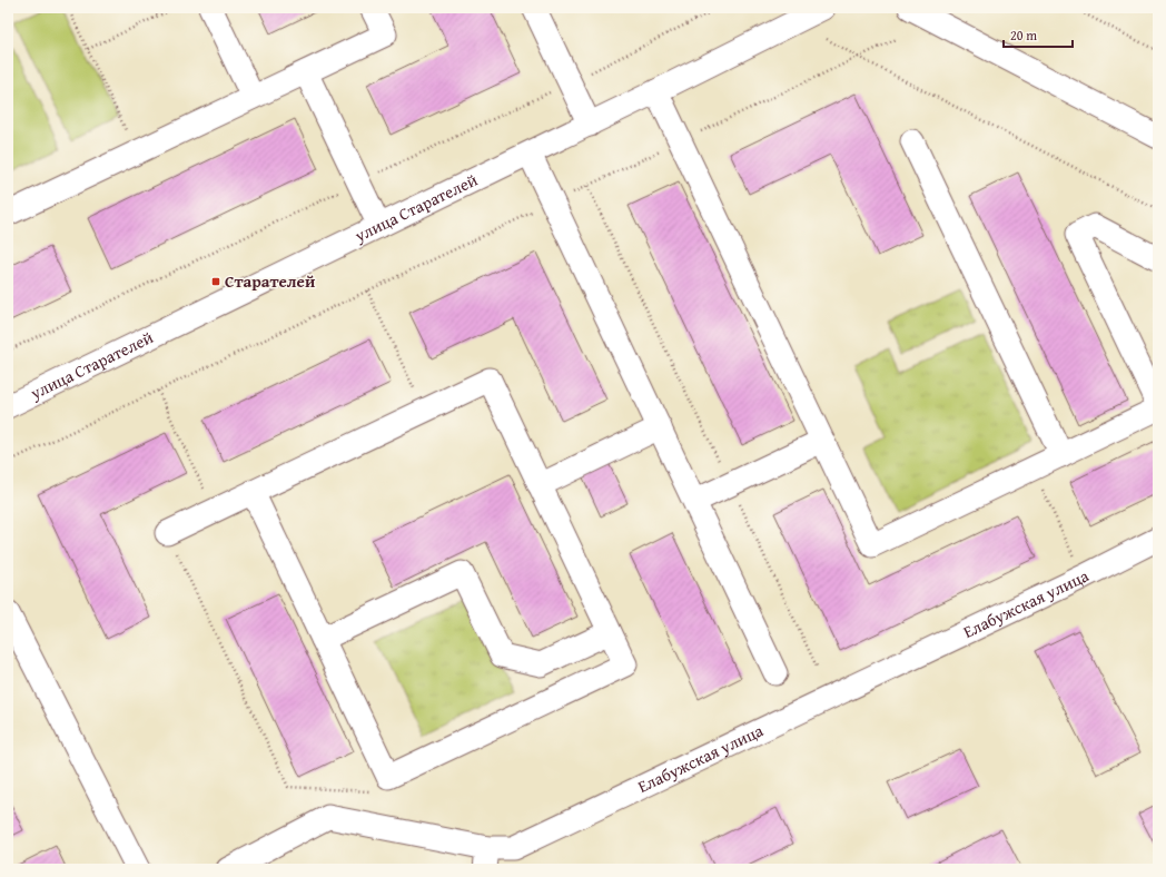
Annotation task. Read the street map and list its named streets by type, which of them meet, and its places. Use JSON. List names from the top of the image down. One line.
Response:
{"streets":{"street":["улица Старателей","Елабужская улица"]},"places":{"transit":["Старателей"]},"scale_bar":"20 m"}
